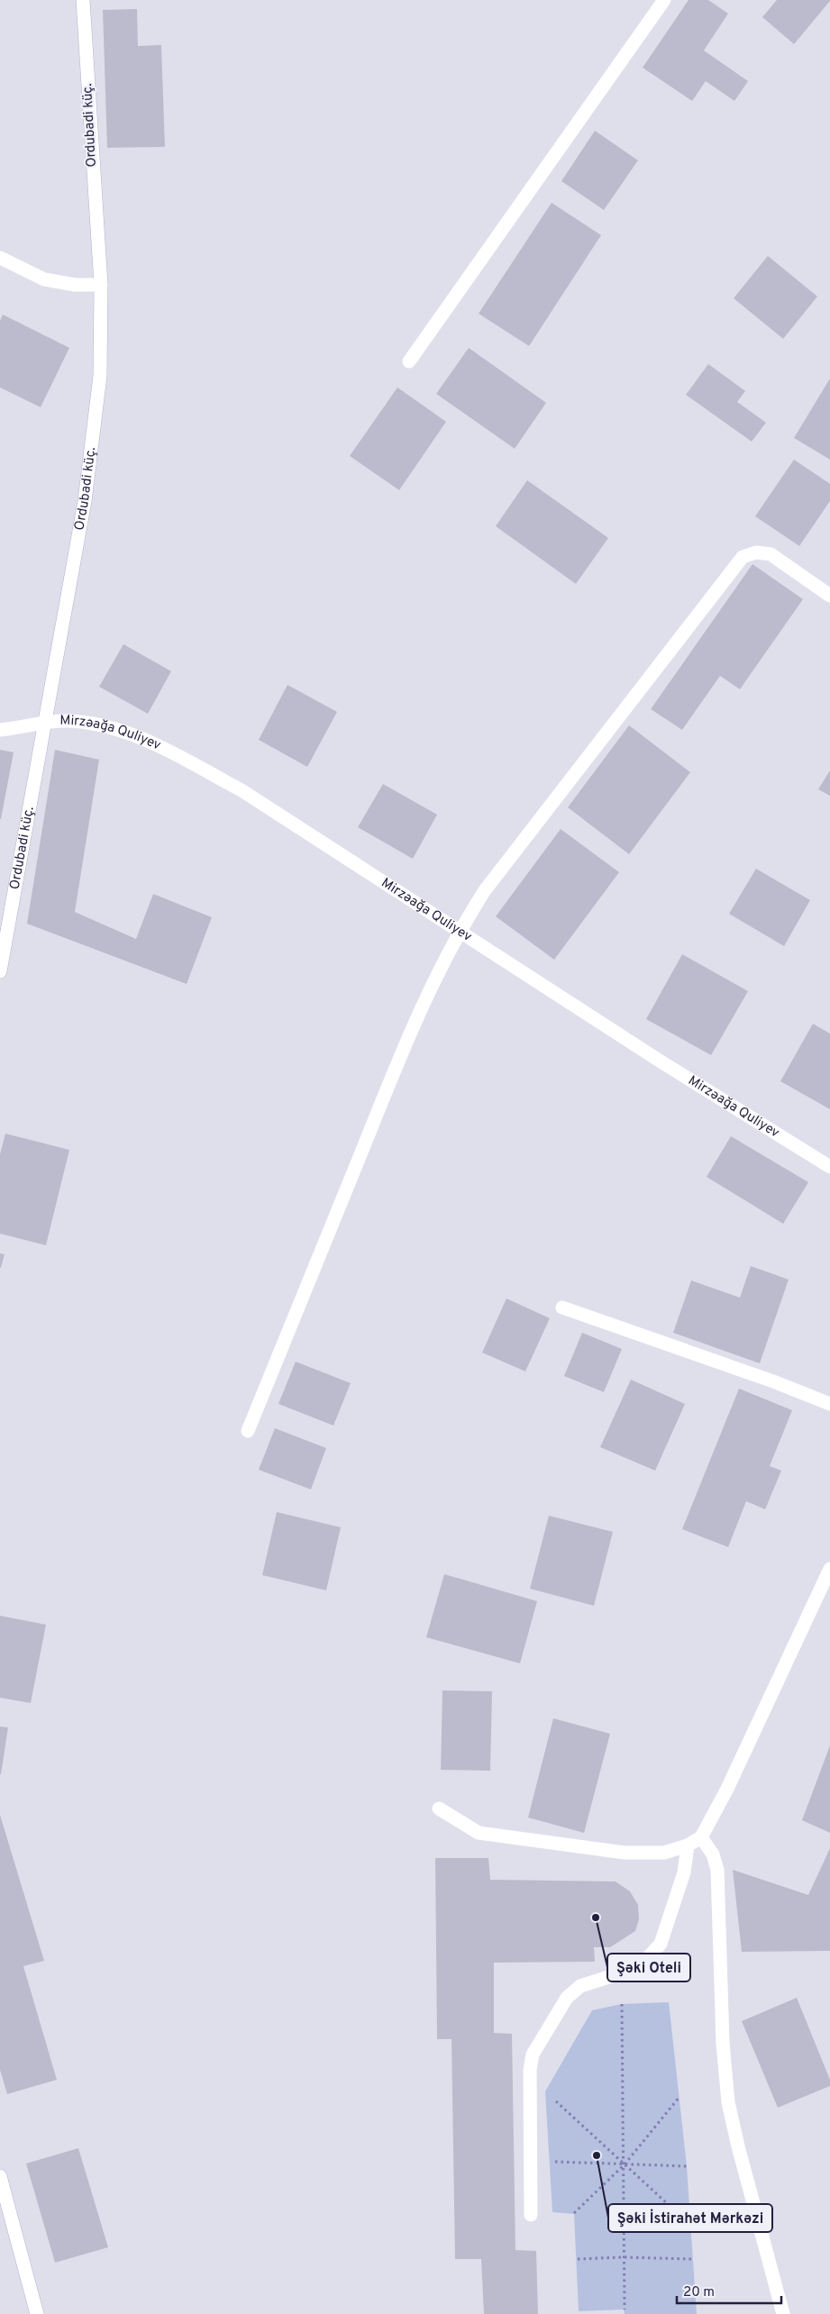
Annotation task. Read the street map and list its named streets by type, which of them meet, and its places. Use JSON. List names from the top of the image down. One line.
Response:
{"streets":{"street":["Ordubadi küç.","Mirzəağa Quliyev"]},"crossings":[["Ordubadi küç.","Mirzəağa Quliyev"]],"places":["Şəki Oteli","Şəki İstirahət Mərkəzi"],"scale_bar":"20 m"}
